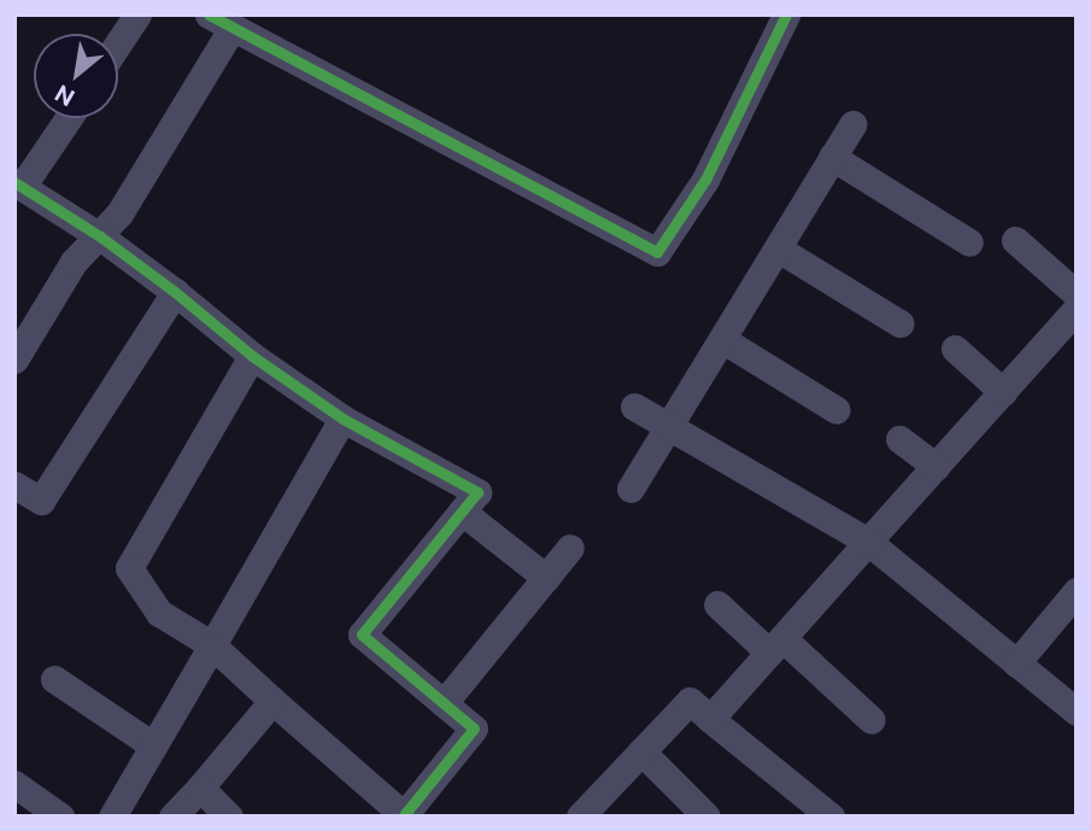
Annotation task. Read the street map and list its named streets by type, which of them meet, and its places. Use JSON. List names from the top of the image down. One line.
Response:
{"north":"bottom left"}
